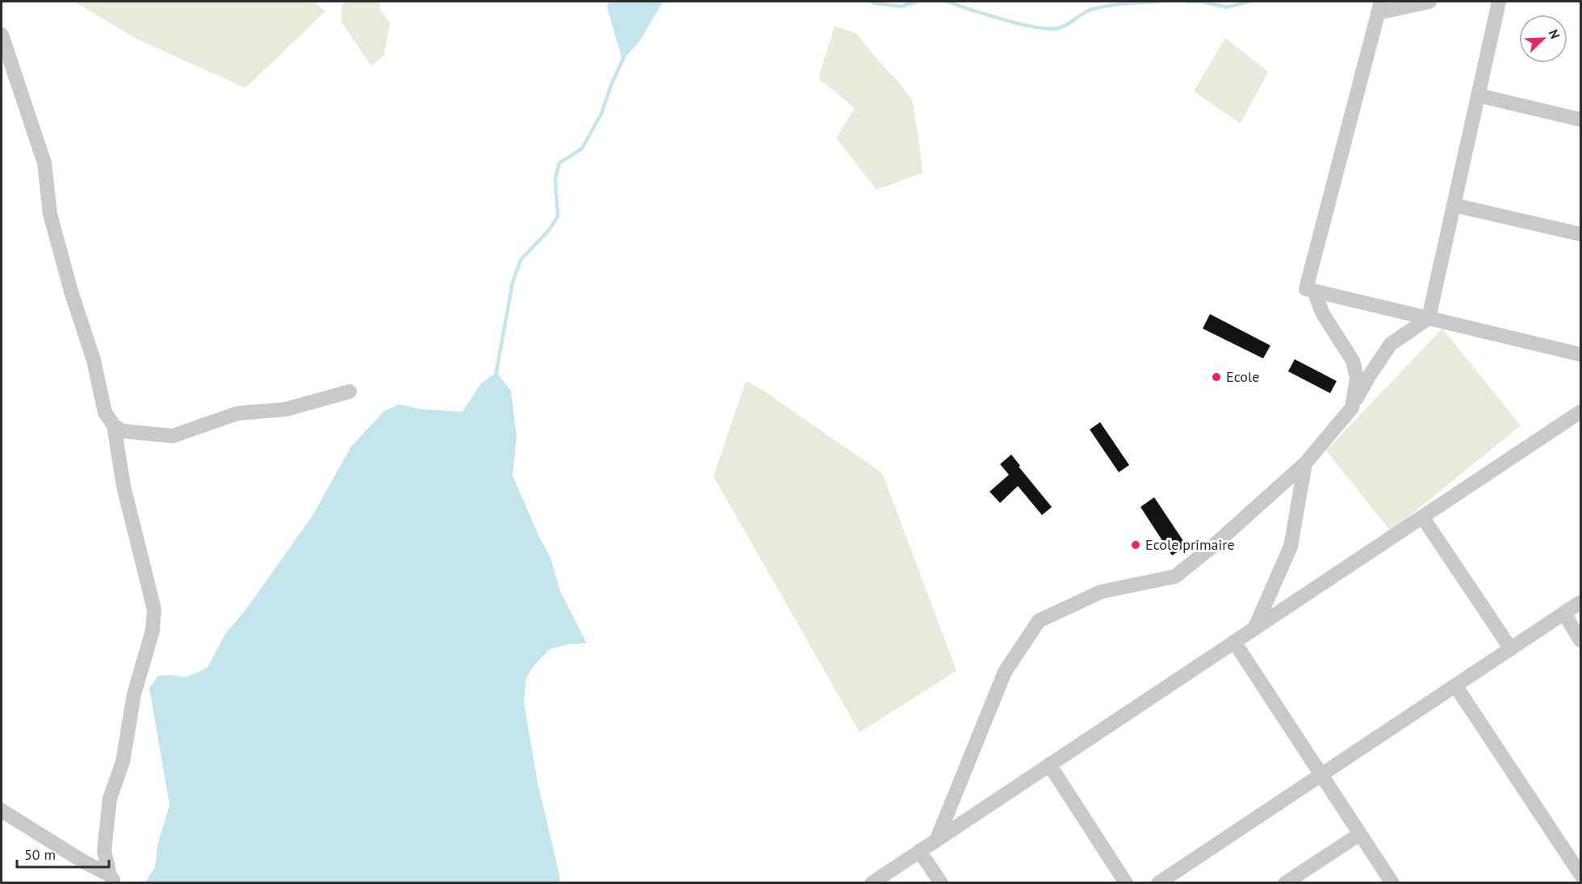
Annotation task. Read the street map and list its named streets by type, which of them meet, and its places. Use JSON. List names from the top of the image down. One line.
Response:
{"places":["Ecole","Ecole primaire"],"scale_bar":"50 m","north":"top right"}
